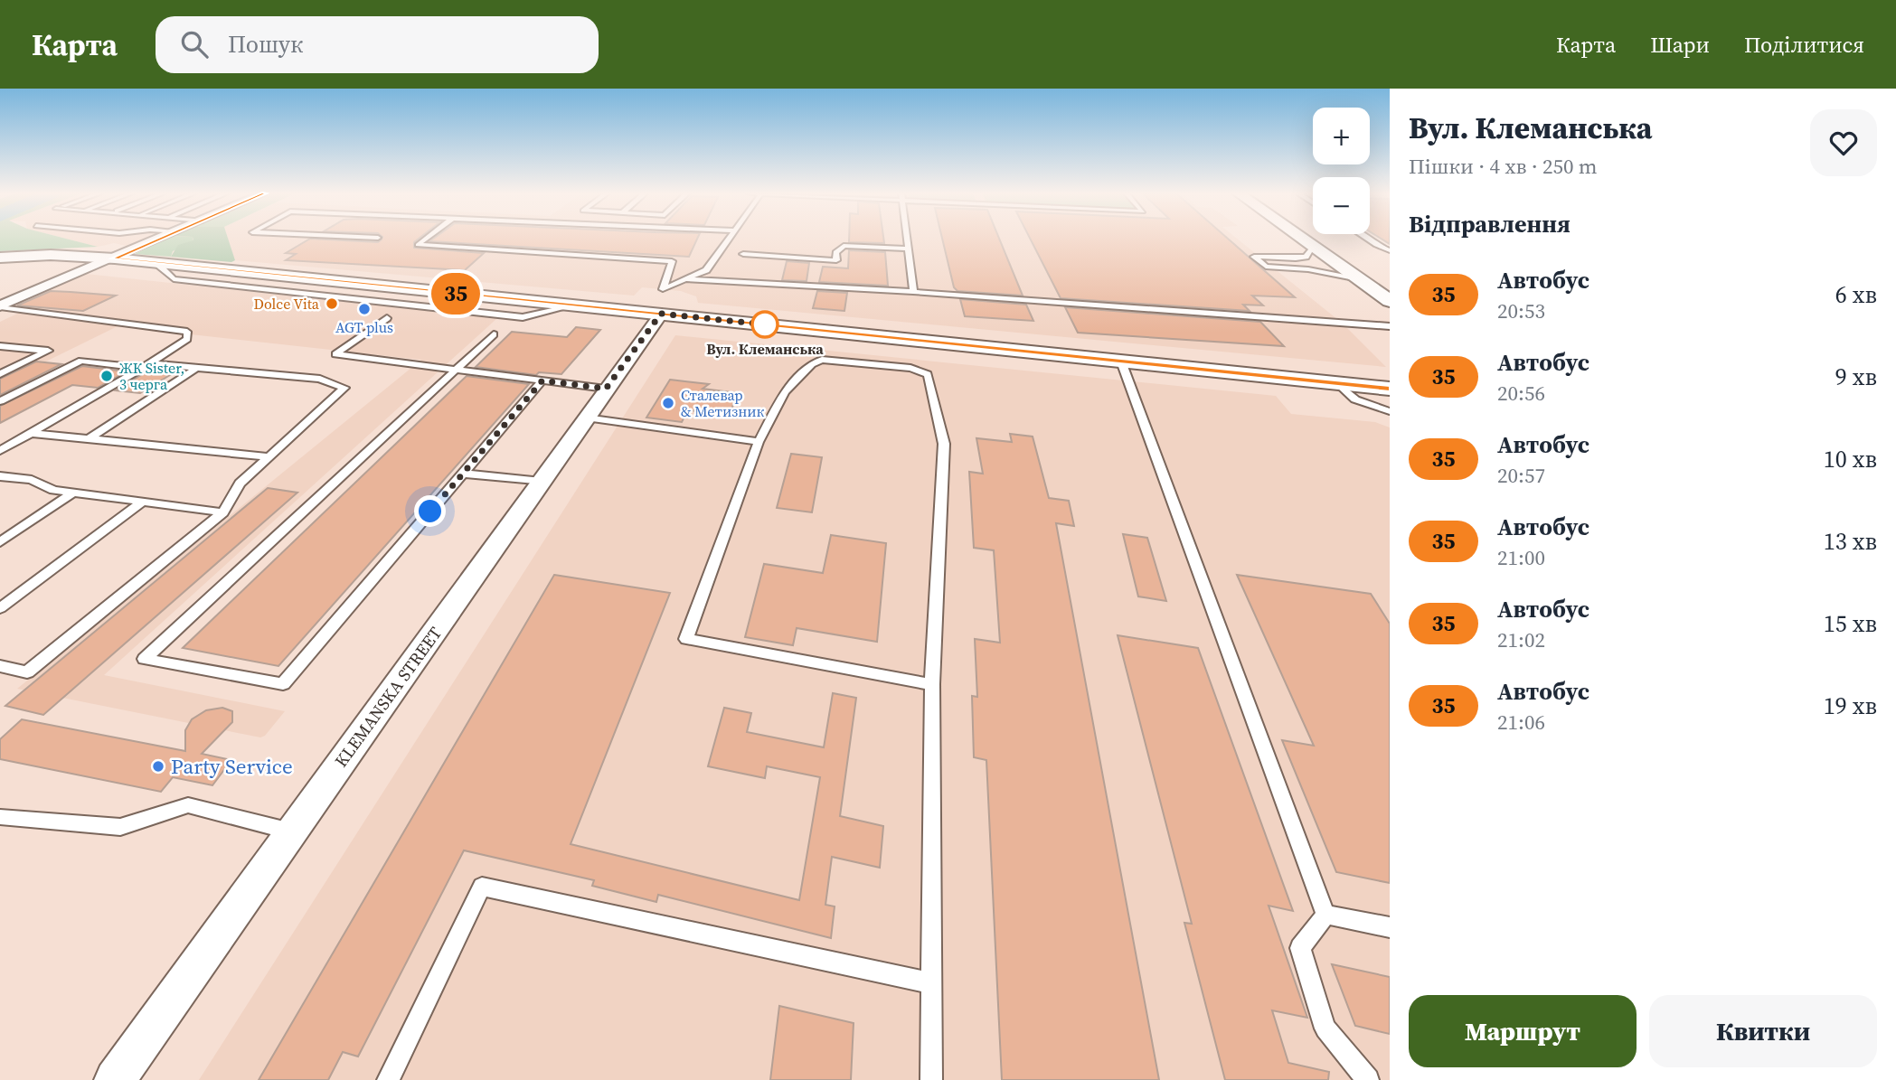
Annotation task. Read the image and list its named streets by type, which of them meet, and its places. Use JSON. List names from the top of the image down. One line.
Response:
{"streets":{"street":["KLEMANSKA STREET"]},"places":["Dolce Vita","AGT plus","Вул. Клеманська","ЖК Sister, 3 черга","Сталевар & Метизник","Party Service"],"lines":["bus line 35"],"page":{"header":"Карта","search":"Пошук","nav":["Карта","Шари","Поділитися"],"on_map":"35","heading":[["Вул. Клеманська","Пішки · 4 хв · 250 m"],"Відправлення"],"map_buttons":["+","−"],"list":[{"mark":"35","name":"Автобус","note":"20:53","value":"6 хв"},{"mark":"35","name":"Автобус","note":"20:56","value":"9 хв"},{"mark":"35","name":"Автобус","note":"20:57","value":"10 хв"},{"mark":"35","name":"Автобус","note":"21:00","value":"13 хв"},{"mark":"35","name":"Автобус","note":"21:02","value":"15 хв"},{"mark":"35","name":"Автобус","note":"21:06","value":"19 хв"}],"buttons":["Маршрут","Квитки"]}}
